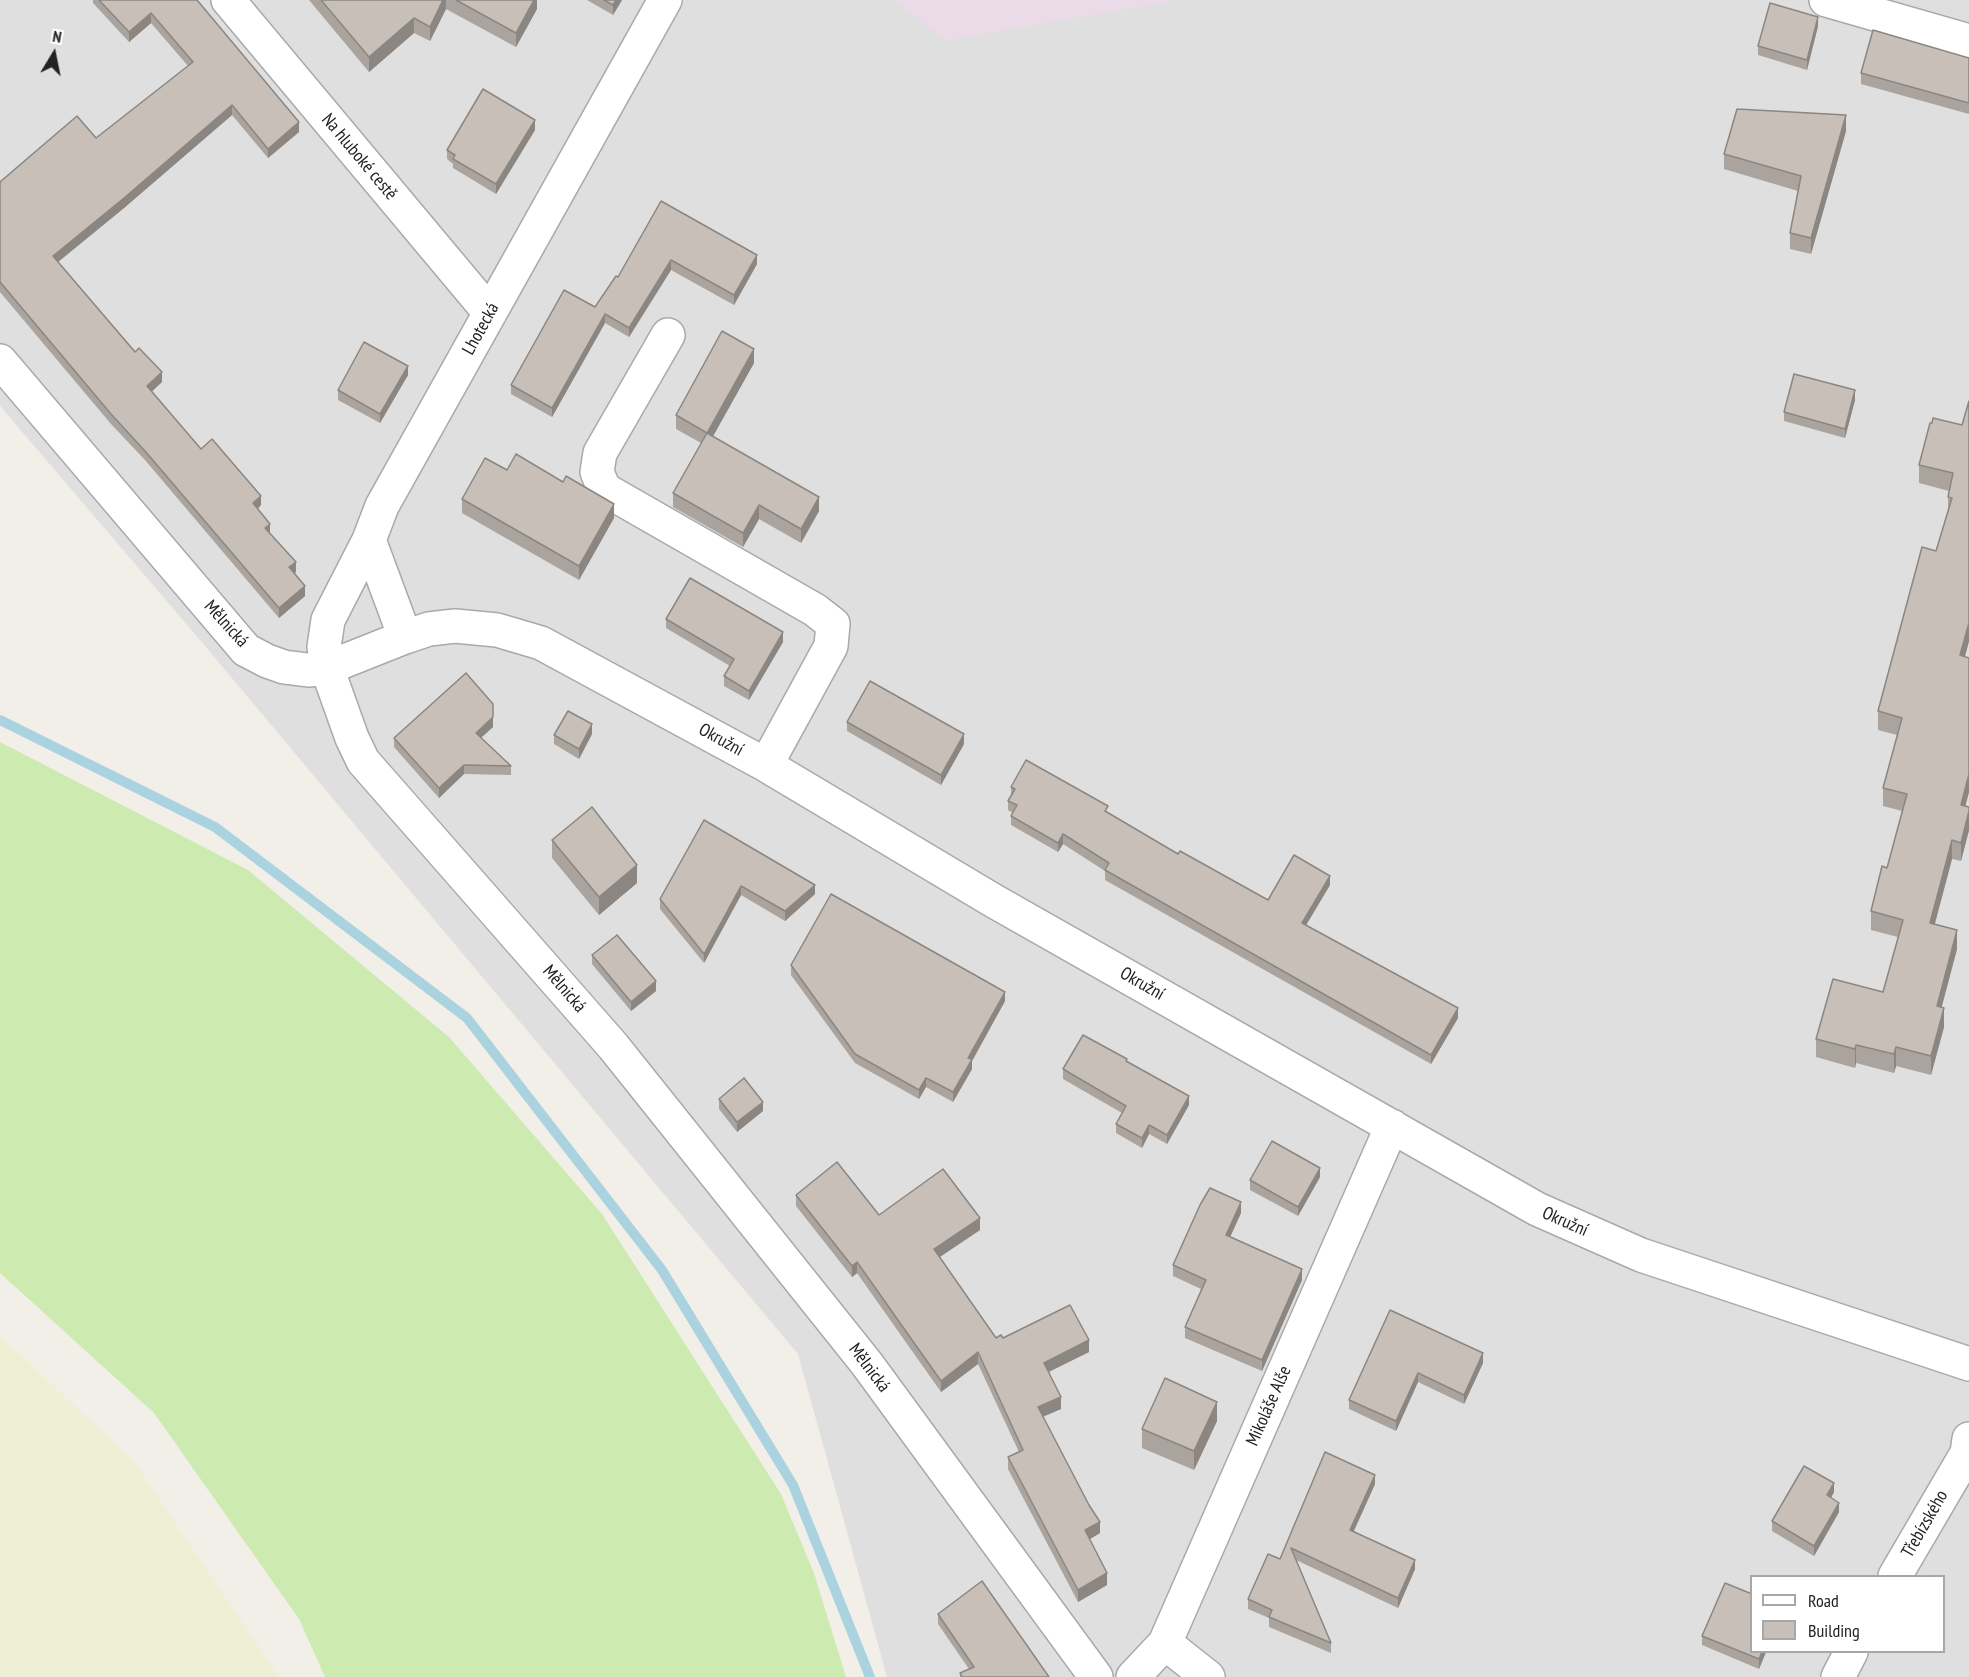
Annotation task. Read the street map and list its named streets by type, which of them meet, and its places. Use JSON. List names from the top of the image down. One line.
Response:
{"streets":{"street":["Na hluboké cestě","Lhotecká","Mělnická","Okružní","Mikoláše Alše","Třebízského"]},"crossings":[["Na hluboké cestě","Lhotecká"],["Lhotecká","Mělnická"],["Lhotecká","Okružní"],["Mělnická","Okružní"],["Okružní","Mikoláše Alše"]],"legend":["Road","Building"],"north":"top"}
